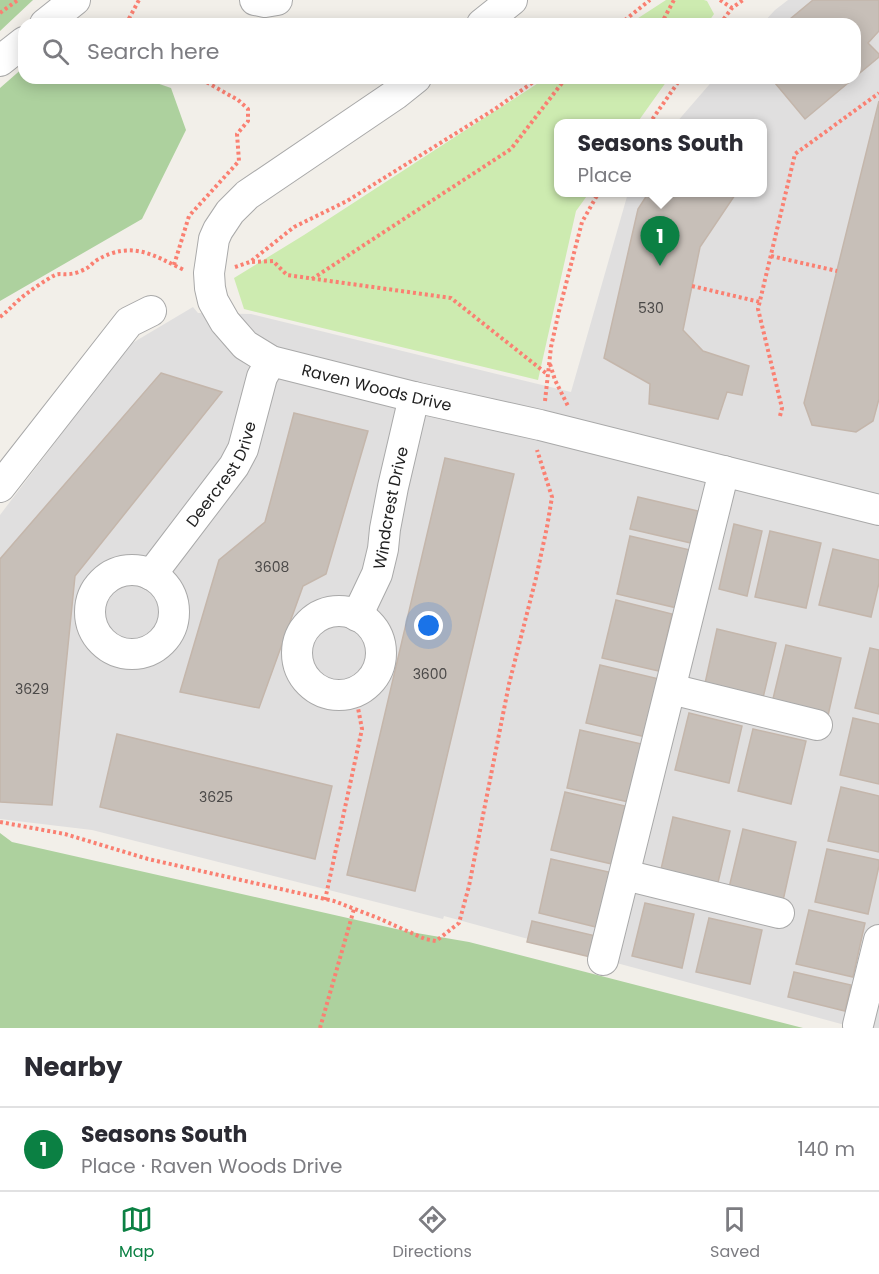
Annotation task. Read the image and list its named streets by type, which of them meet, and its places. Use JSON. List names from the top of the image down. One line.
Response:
{"streets":{"street":["Raven Woods Drive","Deercrest Drive","Windcrest Drive"]},"crossings":[["Raven Woods Drive","Deercrest Drive"],["Raven Woods Drive","Windcrest Drive"]],"house_numbers":["530","3608","3600","3629","3625"],"page":{"search":"Search here","popup":["Seasons South","Place"],"pins":"1","heading":"Nearby","list":[{"mark":"1","name":"Seasons South","note":"Place · Raven Woods Drive","value":"140 m"}],"nav":["Map","Directions","Saved"]}}
